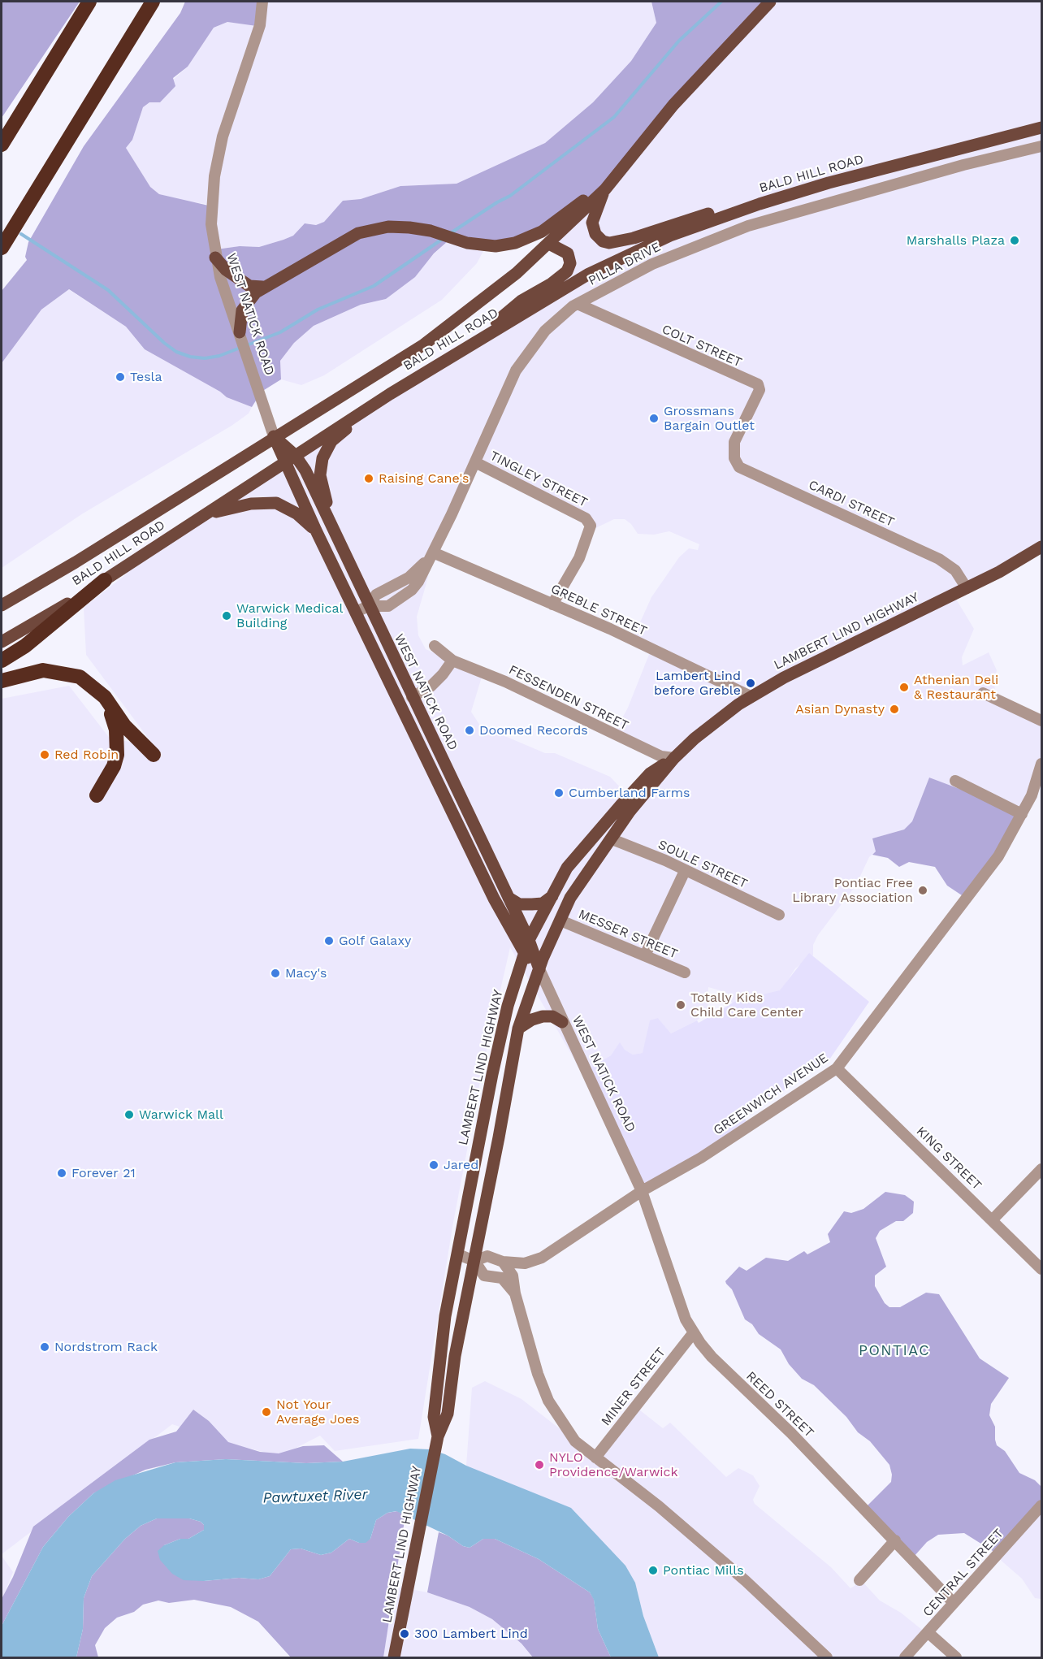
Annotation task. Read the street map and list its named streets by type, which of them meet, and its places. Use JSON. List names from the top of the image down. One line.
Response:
{"streets":{"main road":["BALD HILL ROAD","WEST NATICK ROAD","LAMBERT LIND HIGHWAY"],"street":["PILLA DRIVE","COLT STREET","TINGLEY STREET","CARDI STREET","GREBLE STREET","FESSENDEN STREET","SOULE STREET","MESSER STREET","GREENWICH AVENUE","KING STREET","MINER STREET","REED STREET","CENTRAL STREET"]},"crossings":[["BALD HILL ROAD","WEST NATICK ROAD"],["PILLA DRIVE","WEST NATICK ROAD"],["PILLA DRIVE","COLT STREET"],["PILLA DRIVE","TINGLEY STREET"],["PILLA DRIVE","GREBLE STREET"],["WEST NATICK ROAD","LAMBERT LIND HIGHWAY"],["WEST NATICK ROAD","GREENWICH AVENUE"],["WEST NATICK ROAD","REED STREET"],["COLT STREET","CARDI STREET"],["TINGLEY STREET","GREBLE STREET"],["CARDI STREET","LAMBERT LIND HIGHWAY"],["GREBLE STREET","LAMBERT LIND HIGHWAY"],["LAMBERT LIND HIGHWAY","FESSENDEN STREET"],["LAMBERT LIND HIGHWAY","MESSER STREET"],["LAMBERT LIND HIGHWAY","GREENWICH AVENUE"],["GREENWICH AVENUE","KING STREET"],["GREENWICH AVENUE","REED STREET"],["MINER STREET","REED STREET"],["REED STREET","CENTRAL STREET"]],"districts":["PONTIAC"],"water":["Pawtuxet River"],"places":["Marshalls Plaza","Tesla","Grossmans Bargain Outlet","Raising Cane's","Warwick Medical Building","Lambert Lind before Greble","Athenian Deli & Restaurant","Asian Dynasty","Doomed Records","Red Robin","Cumberland Farms","Pontiac Free Library Association","Golf Galaxy","Macy's","Totally Kids Child Care Center","Warwick Mall","Jared","Forever 21","Nordstrom Rack","Not Your Average Joes","NYLO Providence/Warwick","Pontiac Mills","300 Lambert Lind"]}
